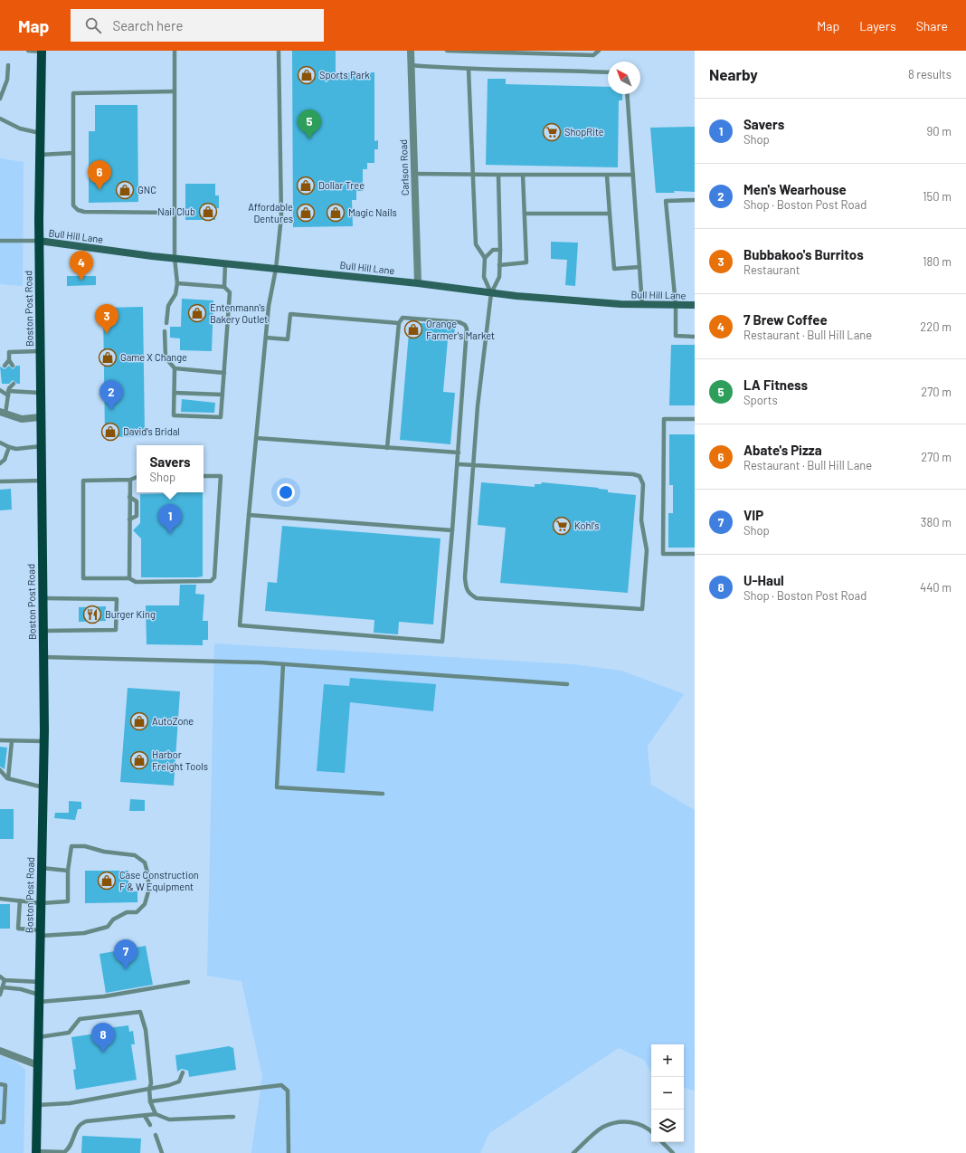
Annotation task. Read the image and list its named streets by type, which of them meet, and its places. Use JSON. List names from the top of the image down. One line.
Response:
{"streets":{"main road":["Bull Hill Lane","Boston Post Road"],"street":["Carlson Road"]},"crossings":[["Carlson Road","Bull Hill Lane"],["Bull Hill Lane","Boston Post Road"]],"places":{"shop":["Sports Park","Dollar Tree","GNC","Nail Club","Affordable Dentures","Magic Nails","Entenmann's Bakery Outlet","Orange Farmer's Market","Game X Change","David's Bridal","AutoZone","Harbor Freight Tools","Case Construction F & W Equipment"],"supermarket":["ShopRite","Kohl's"],"restaurant":["Burger King"]},"north":"top left","page":{"header":"Map","search":"Search here","nav":["Map","Layers","Share"],"heading":["Nearby","8 results"],"list":[{"mark":"1","name":"Savers","note":"Shop","value":"90 m"},{"mark":"2","name":"Men's Wearhouse","note":"Shop · Boston Post Road","value":"150 m"},{"mark":"3","name":"Bubbakoo's Burritos","note":"Restaurant","value":"180 m"},{"mark":"4","name":"7 Brew Coffee","note":"Restaurant · Bull Hill Lane","value":"220 m"},{"mark":"5","name":"LA Fitness","note":"Sports","value":"270 m"},{"mark":"6","name":"Abate's Pizza","note":"Restaurant · Bull Hill Lane","value":"270 m"},{"mark":"7","name":"VIP","note":"Shop","value":"380 m"},{"mark":"8","name":"U-Haul","note":"Shop · Boston Post Road","value":"440 m"}],"pins":["5","6","4","3","2","1","7","8"],"popup":["Savers","Shop"],"map_buttons":["+","−"]}}
